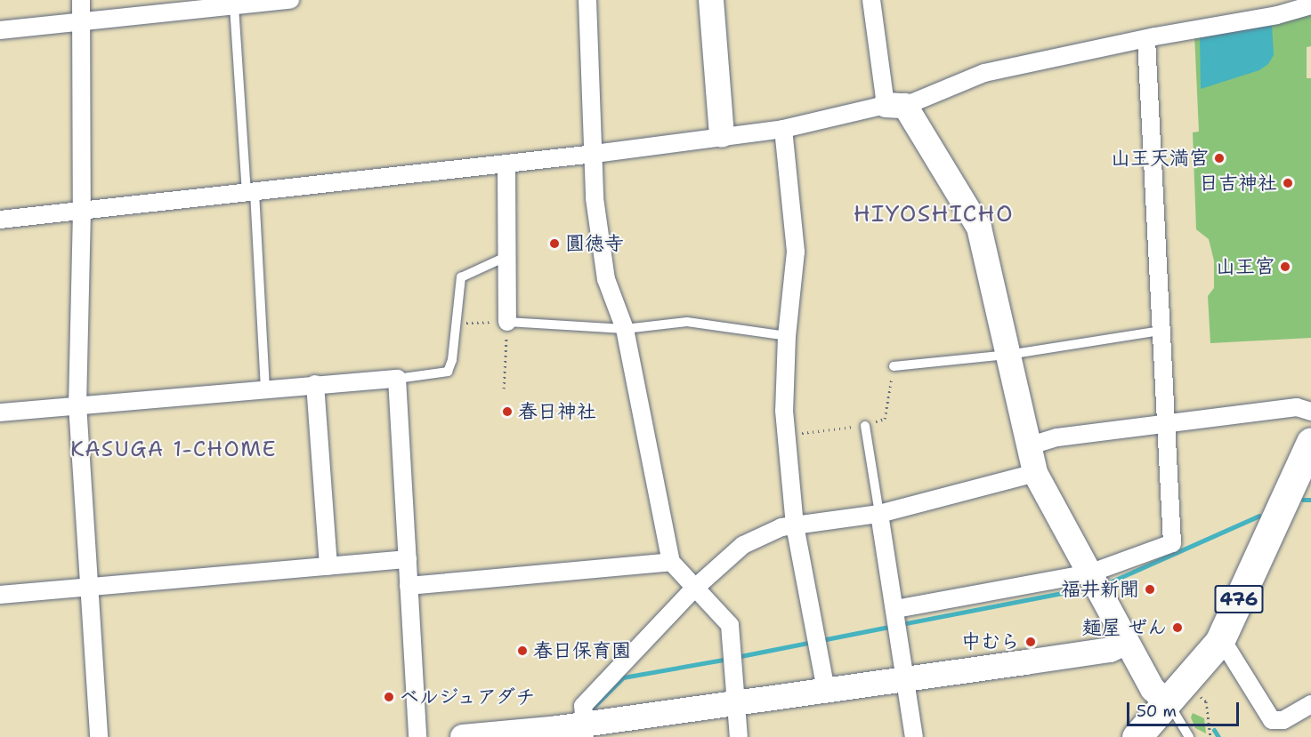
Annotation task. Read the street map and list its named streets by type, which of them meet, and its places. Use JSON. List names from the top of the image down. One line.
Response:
{"streets":{"highway":["476"]},"districts":["HIYOSHICHO","KASUGA 1-CHOME"],"places":["山王天満宮","日吉神社","圓徳寺","山王宮","春日神社","福井新聞","麺屋 ぜん","中むら","春日保育園","ベルジュアダチ"],"scale_bar":"50 m"}
